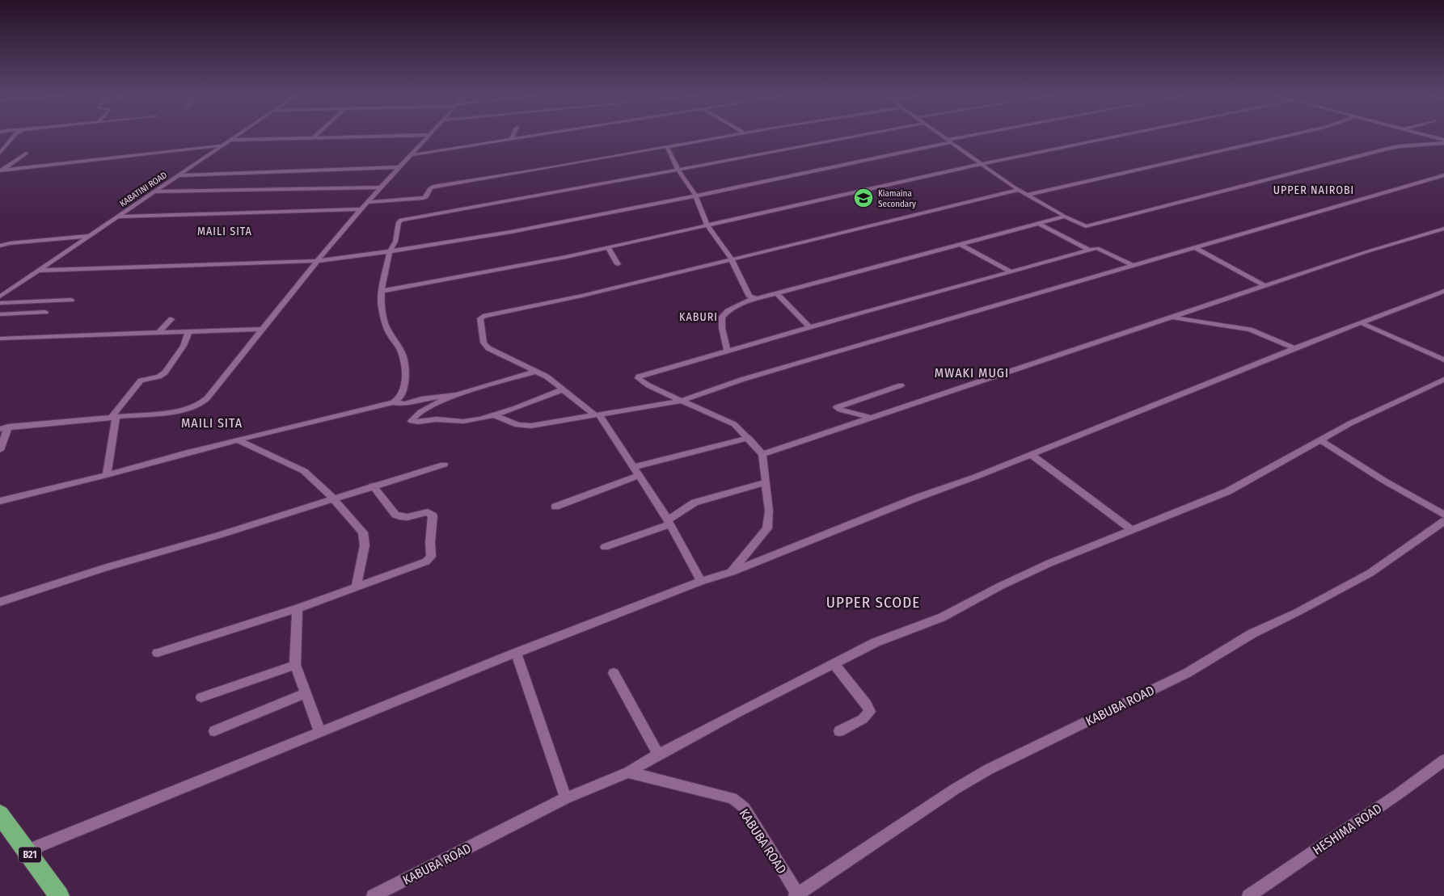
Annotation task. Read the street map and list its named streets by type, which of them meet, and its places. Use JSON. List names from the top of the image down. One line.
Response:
{"streets":{"highway":["B21"],"street":["KABATINI ROAD","KABUBA ROAD","HESHIMA ROAD"]},"districts":["UPPER NAIROBI","MAILI SITA","KABURI","MWAKI MUGI","MAILI SITA","UPPER SCODE"],"places":{"school or university":["Kiamaina Secondary"]}}
